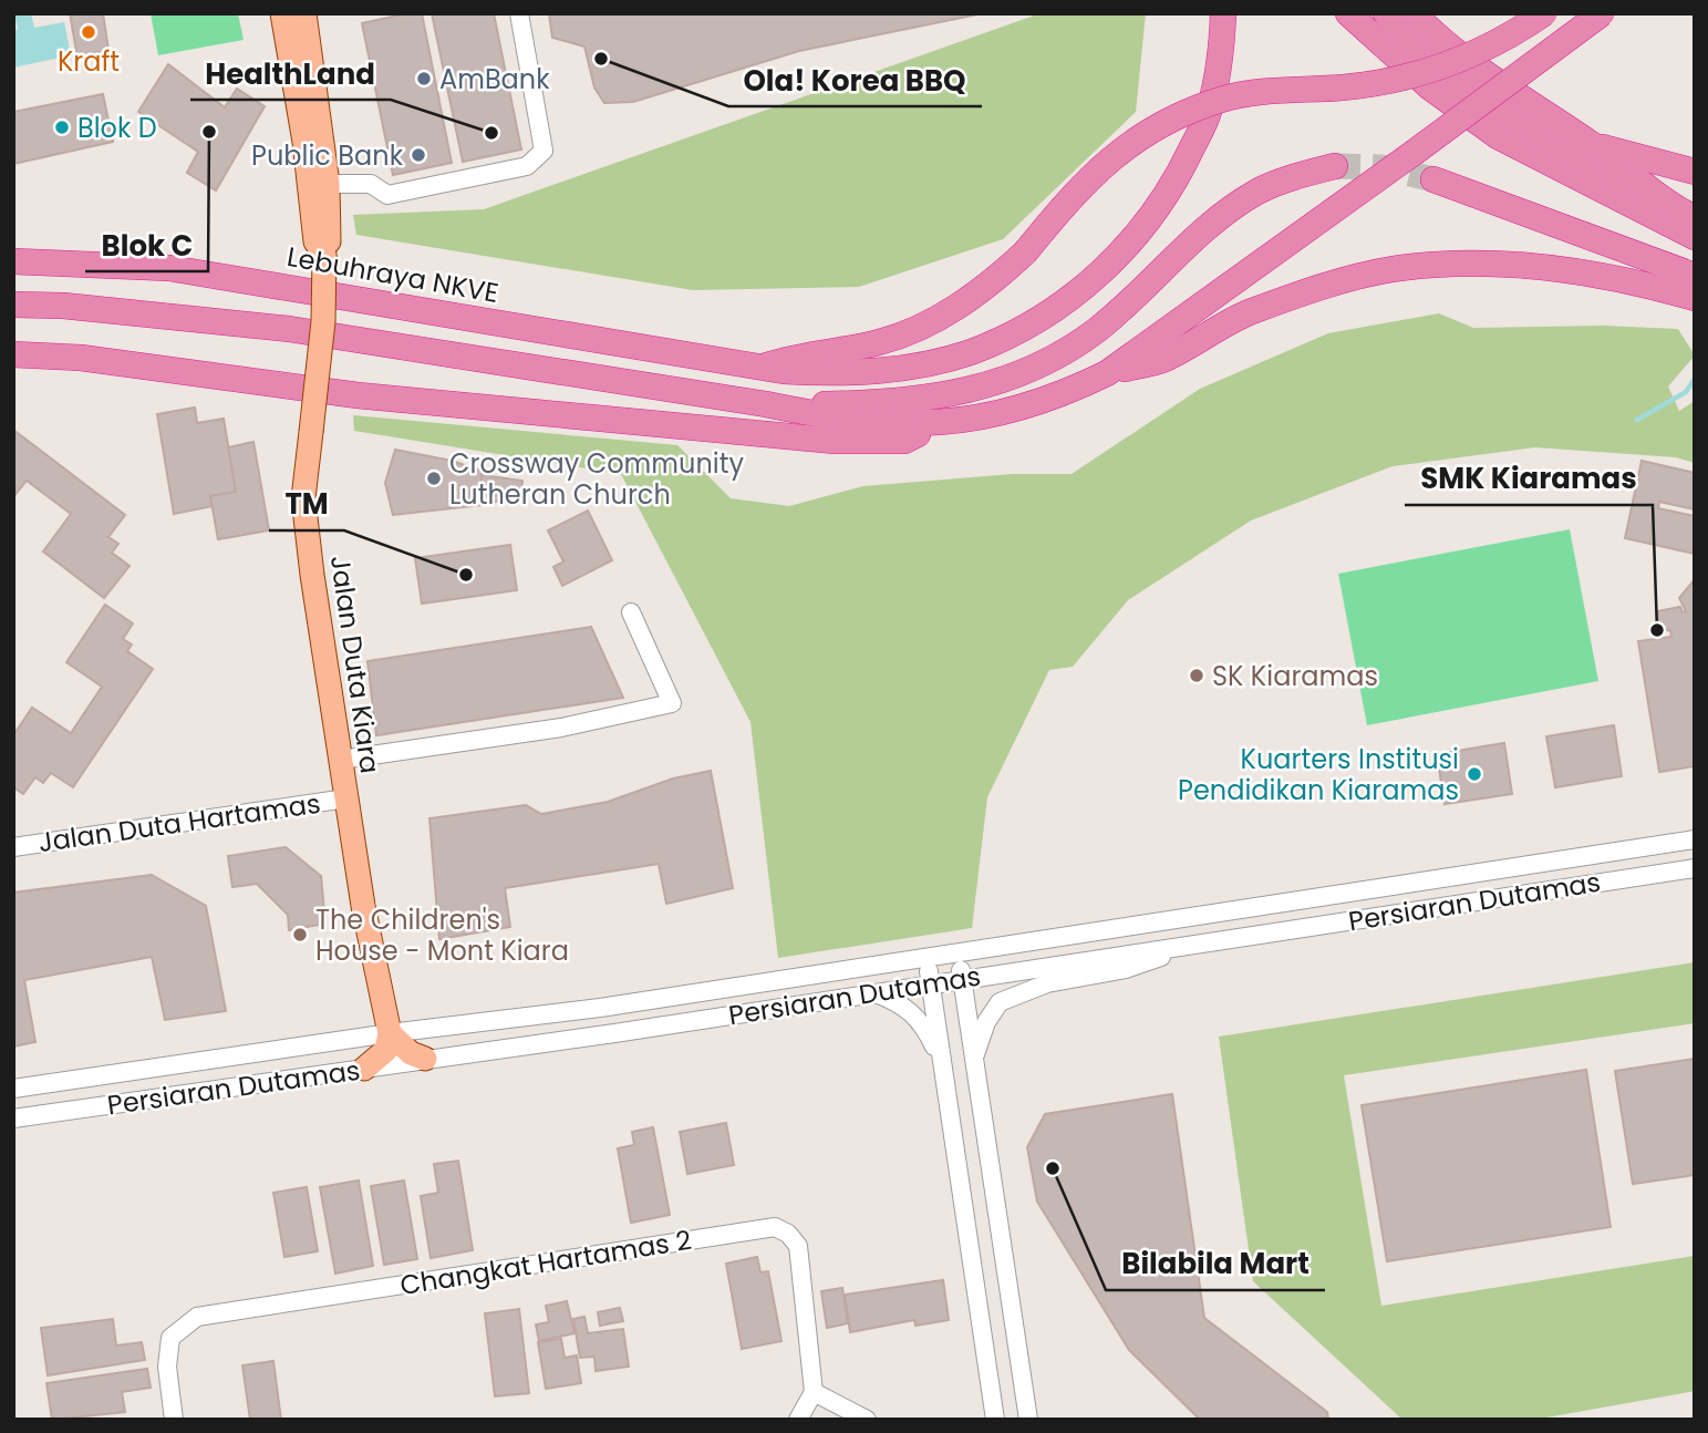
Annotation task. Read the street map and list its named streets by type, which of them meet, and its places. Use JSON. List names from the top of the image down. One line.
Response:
{"streets":{"highway":["Lebuhraya NKVE"],"main road":["Jalan Duta Kiara"],"street":["Jalan Duta Hartamas","Persiaran Dutamas","Changkat Hartamas 2"]},"crossings":[["Jalan Duta Kiara","Jalan Duta Hartamas"],["Jalan Duta Kiara","Persiaran Dutamas"]],"places":["Kraft","Ola! Korea BBQ","AmBank","Blok D","Blok C","HealthLand","Public Bank","Crossway Community Lutheran Church","TM","SMK Kiaramas","SK Kiaramas","Kuarters Institusi Pendidikan Kiaramas","The Children's House - Mont Kiara","Bilabila Mart"]}
